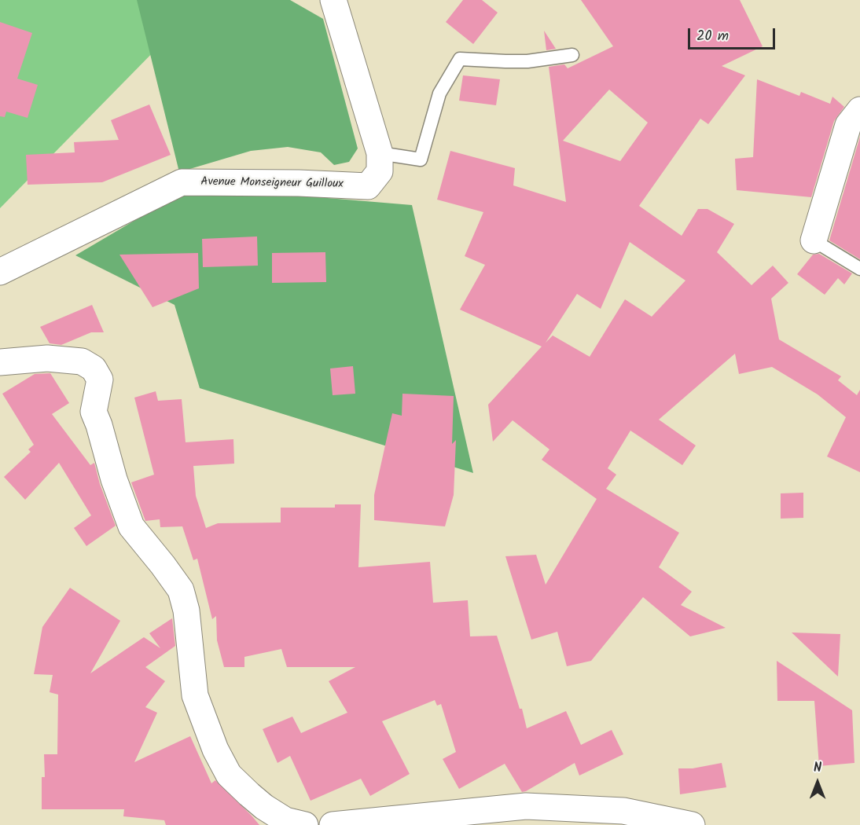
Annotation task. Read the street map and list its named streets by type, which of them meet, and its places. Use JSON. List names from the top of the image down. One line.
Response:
{"streets":{"street":["Avenue Monseigneur Guilloux"]},"scale_bar":"20 m","north":"top"}
